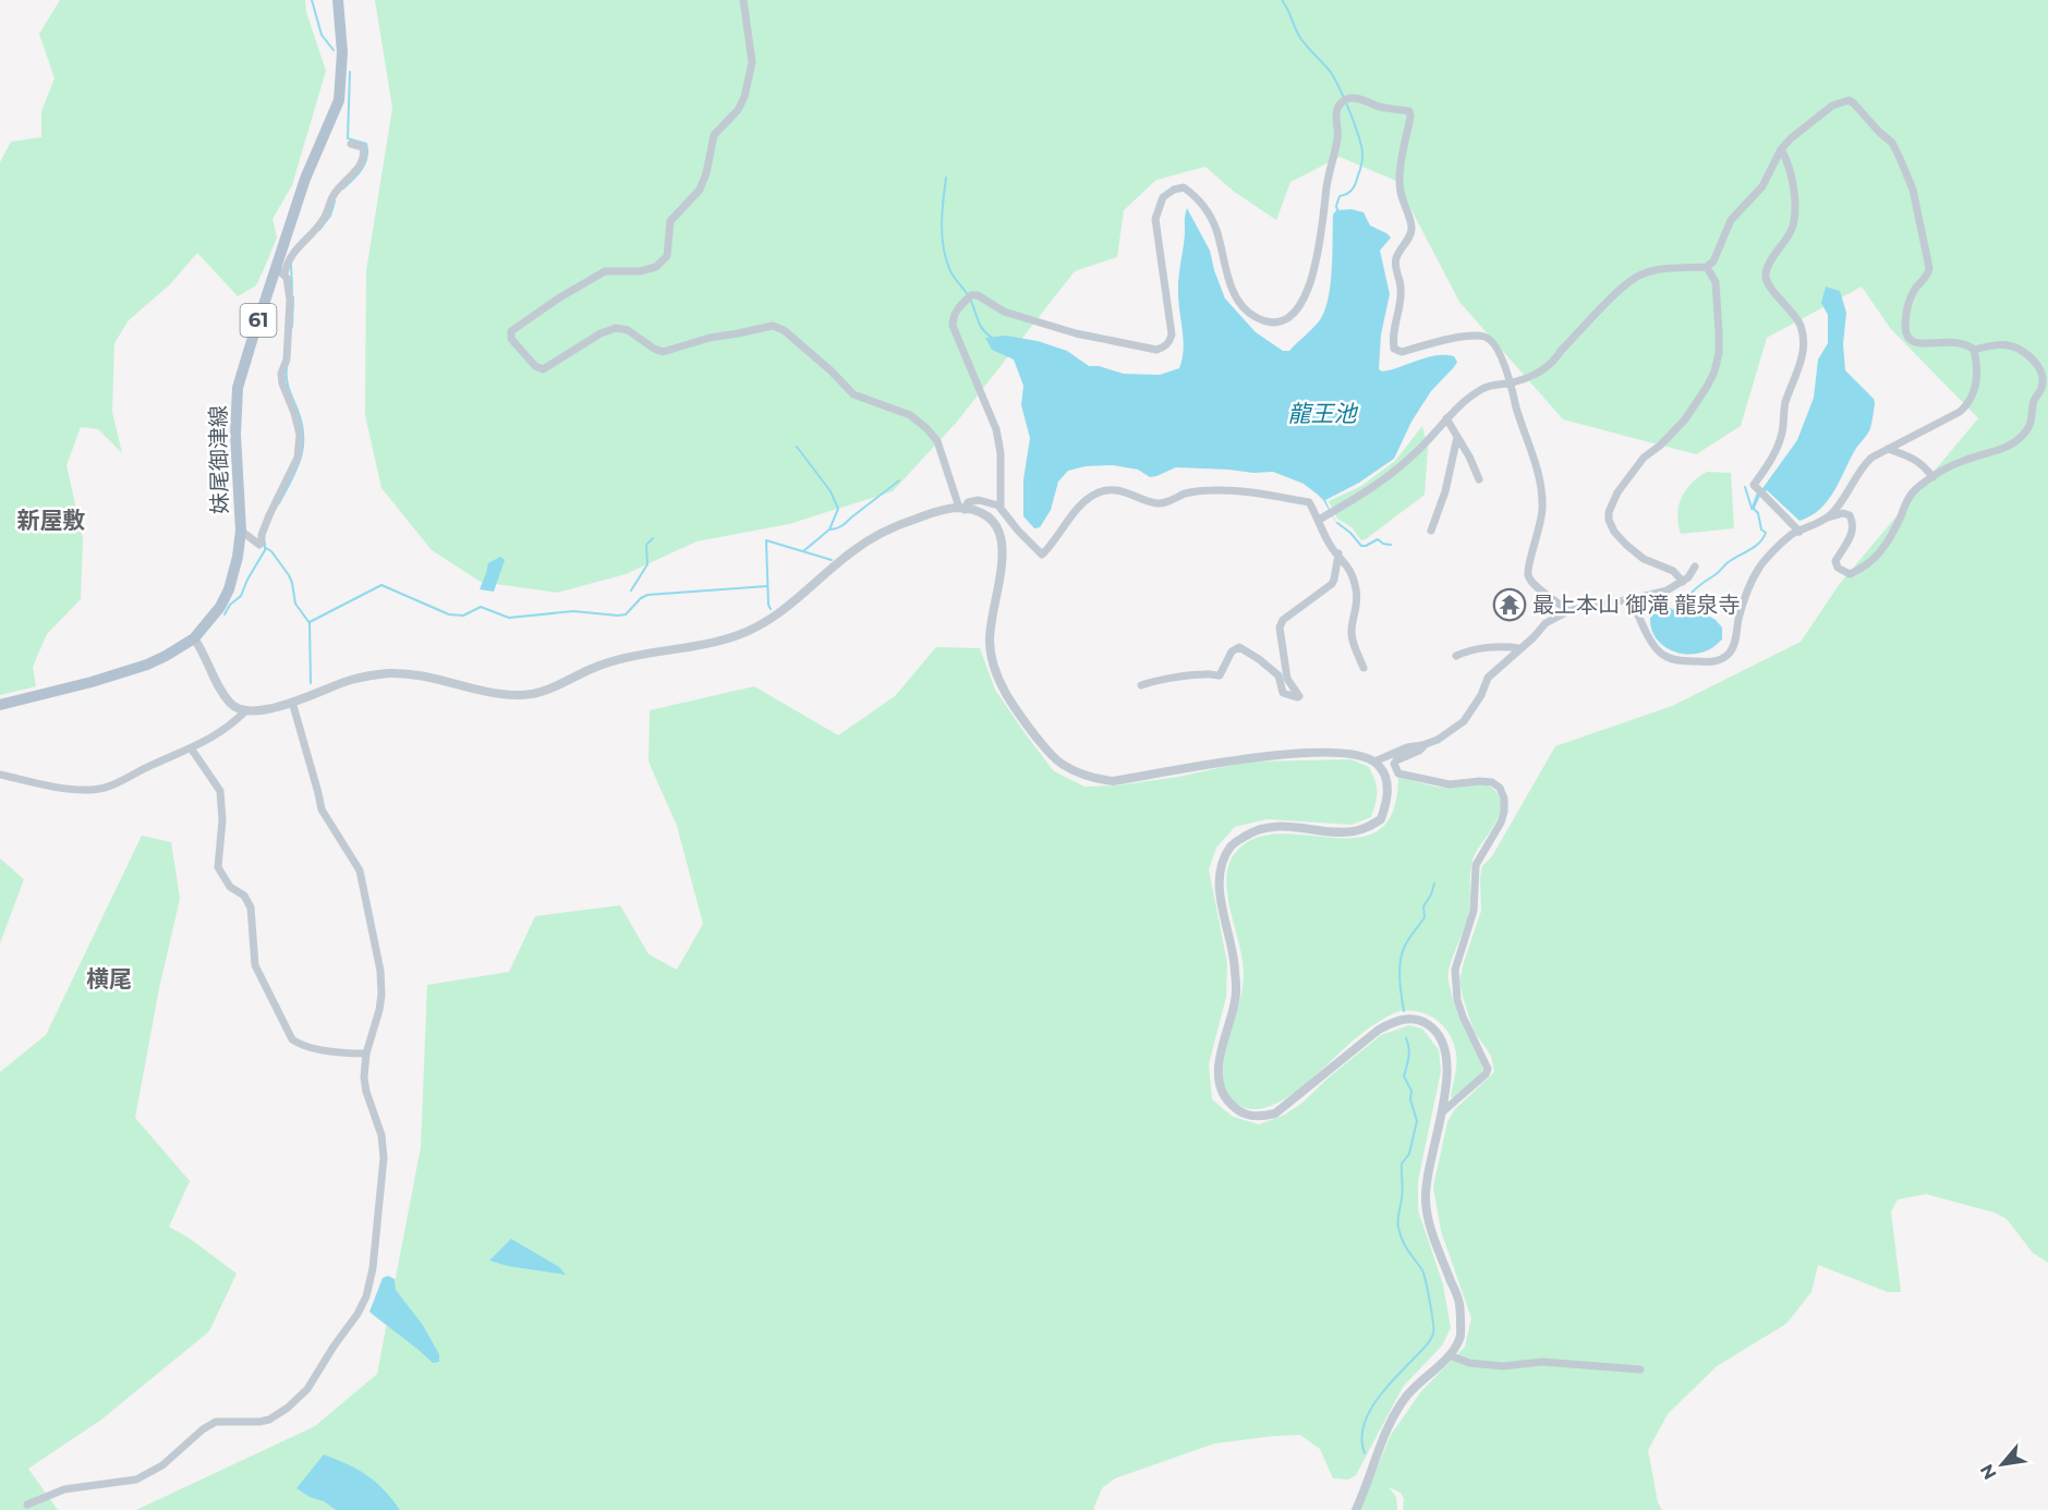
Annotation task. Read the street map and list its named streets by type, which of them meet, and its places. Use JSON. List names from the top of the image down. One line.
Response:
{"streets":{"main road":["61","妹尾御津線"]},"districts":["新屋敷","横尾"],"water":["龍王池"],"places":{"temple":["最上本山 御滝 龍泉寺"]},"north":"bottom left"}
